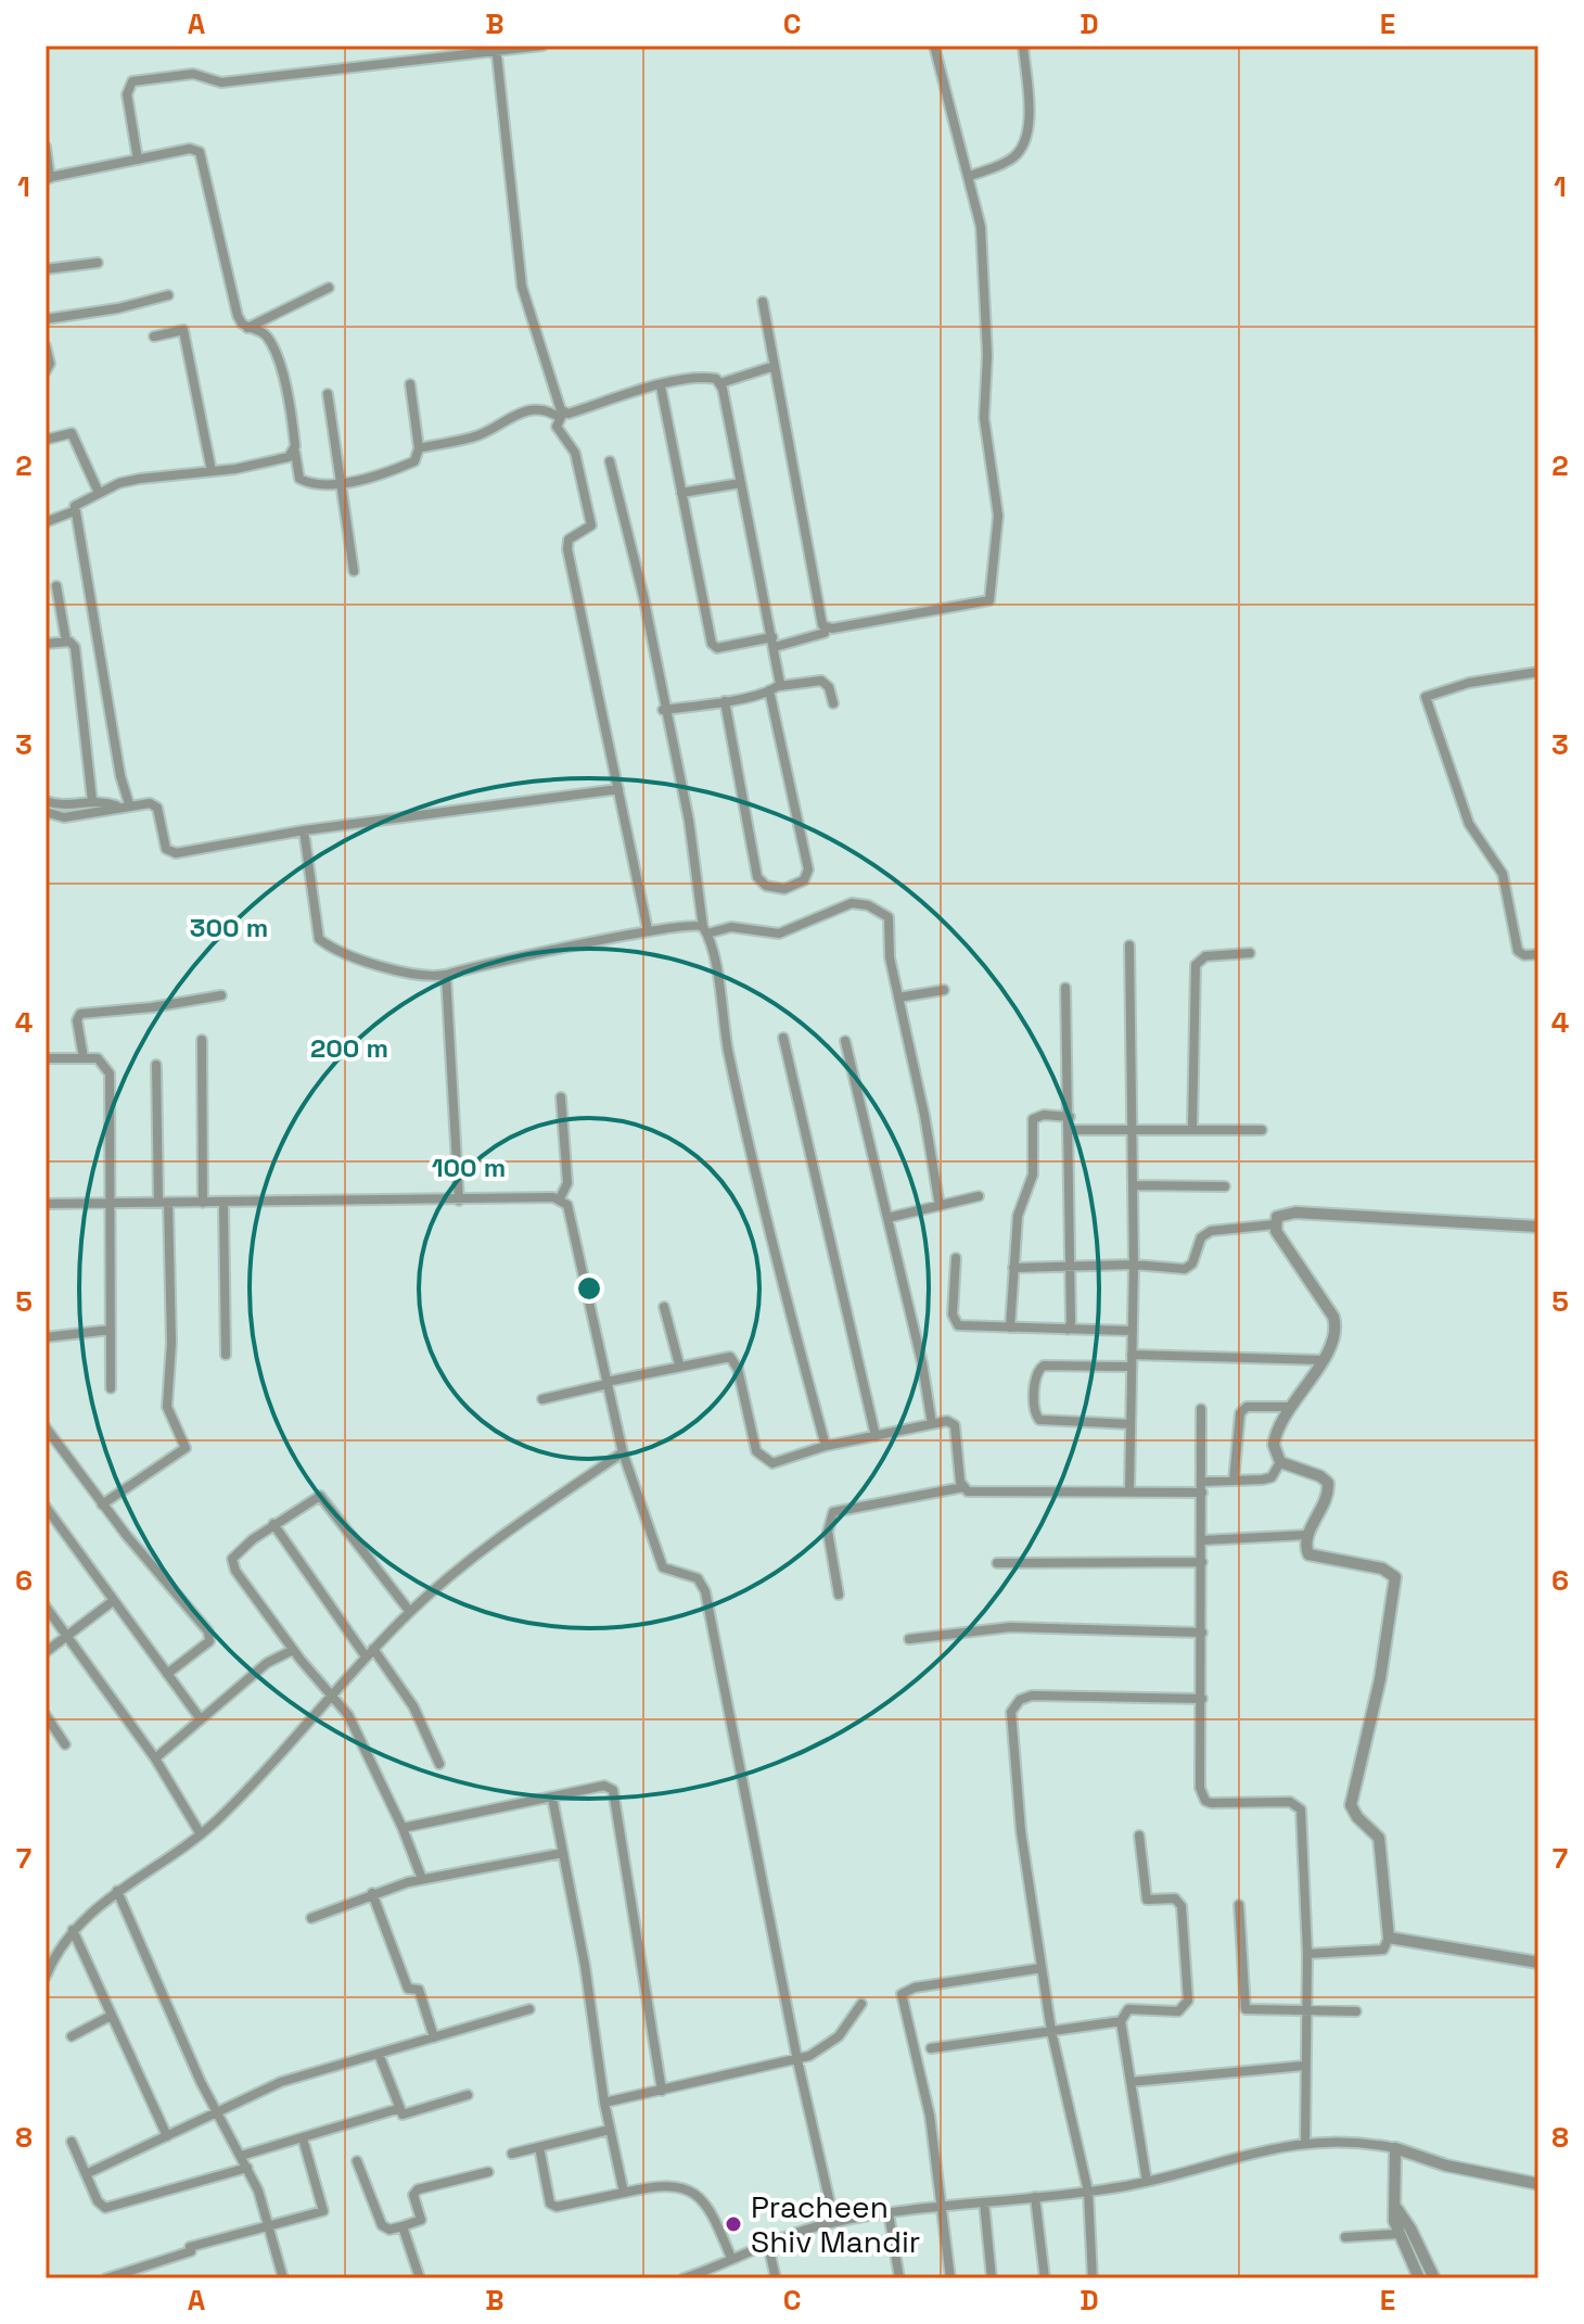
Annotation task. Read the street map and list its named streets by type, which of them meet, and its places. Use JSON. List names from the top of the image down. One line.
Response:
{"places":["Pracheen Shiv Mandir"],"grid":{"columns":["A","B","C","D","E"],"rows":["1","2","3","4","5","6","7","8"]},"rings":["300 m","200 m","100 m"]}
